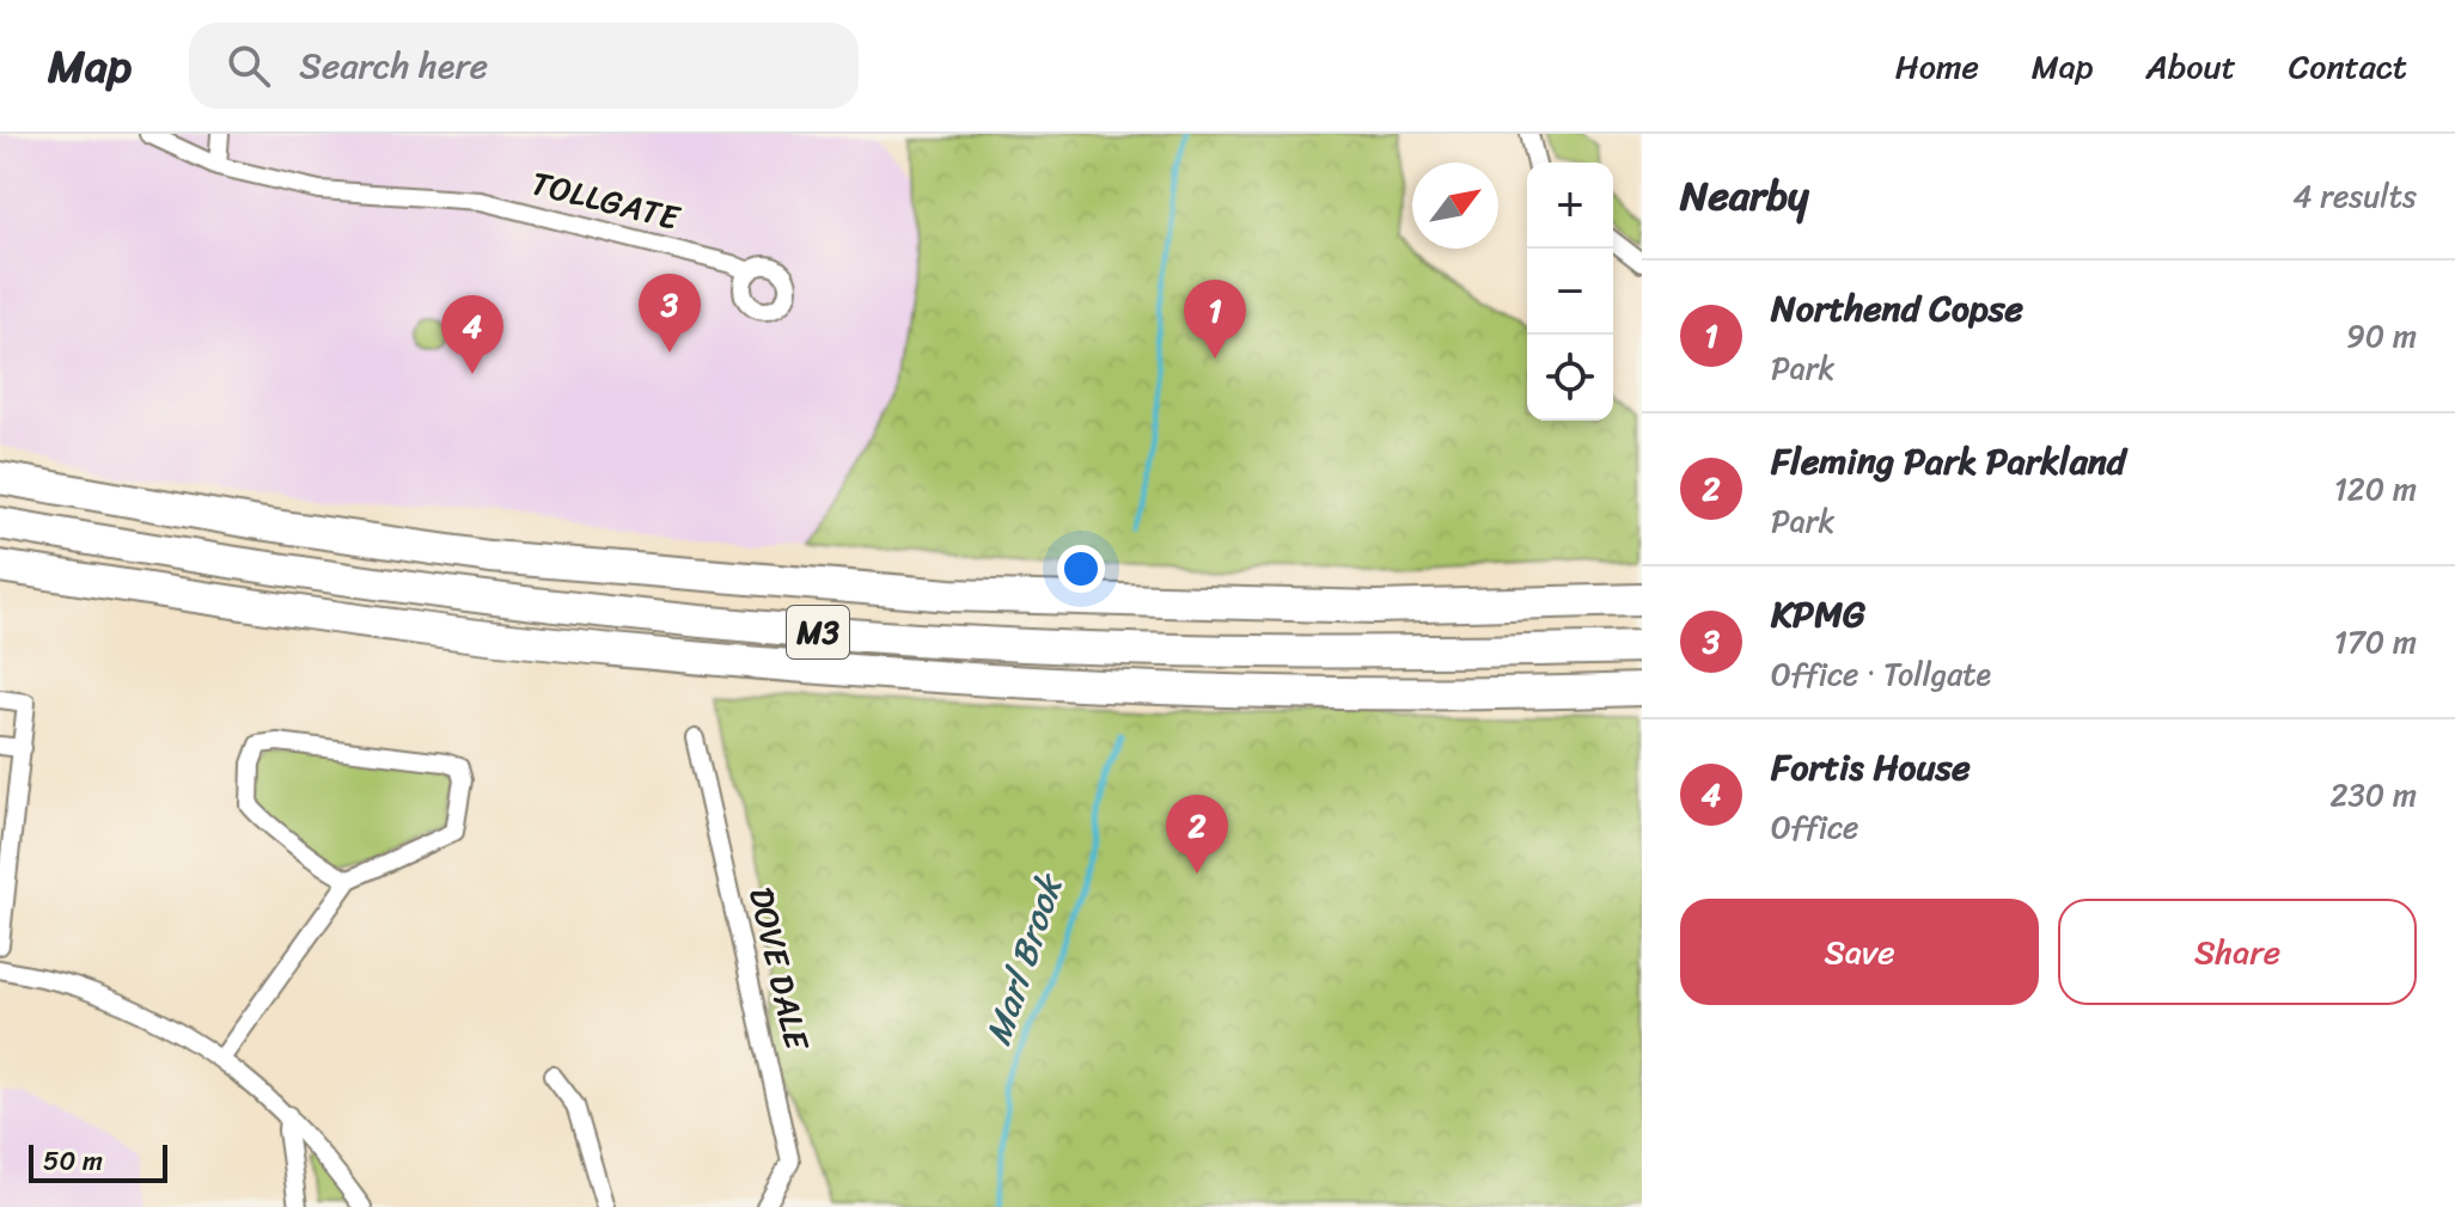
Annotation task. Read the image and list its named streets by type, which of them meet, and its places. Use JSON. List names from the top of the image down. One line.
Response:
{"streets":{"highway":["M3"],"street":["TOLLGATE","DOVE DALE"]},"water":["Marl Brook"],"scale_bar":"50 m","north":"top right","page":{"header":"Map","search":"Search here","nav":["Home","Map","About","Contact"],"heading":["Nearby","4 results"],"map_buttons":["+","−"],"list":[{"mark":"1","name":"Northend Copse","note":"Park","value":"90 m"},{"mark":"2","name":"Fleming Park Parkland","note":"Park","value":"120 m"},{"mark":"3","name":"KPMG","note":"Office · Tollgate","value":"170 m"},{"mark":"4","name":"Fortis House","note":"Office","value":"230 m"}],"pins":["3","1","4","2"],"buttons":["Save","Share"],"scale":"50 m"}}
